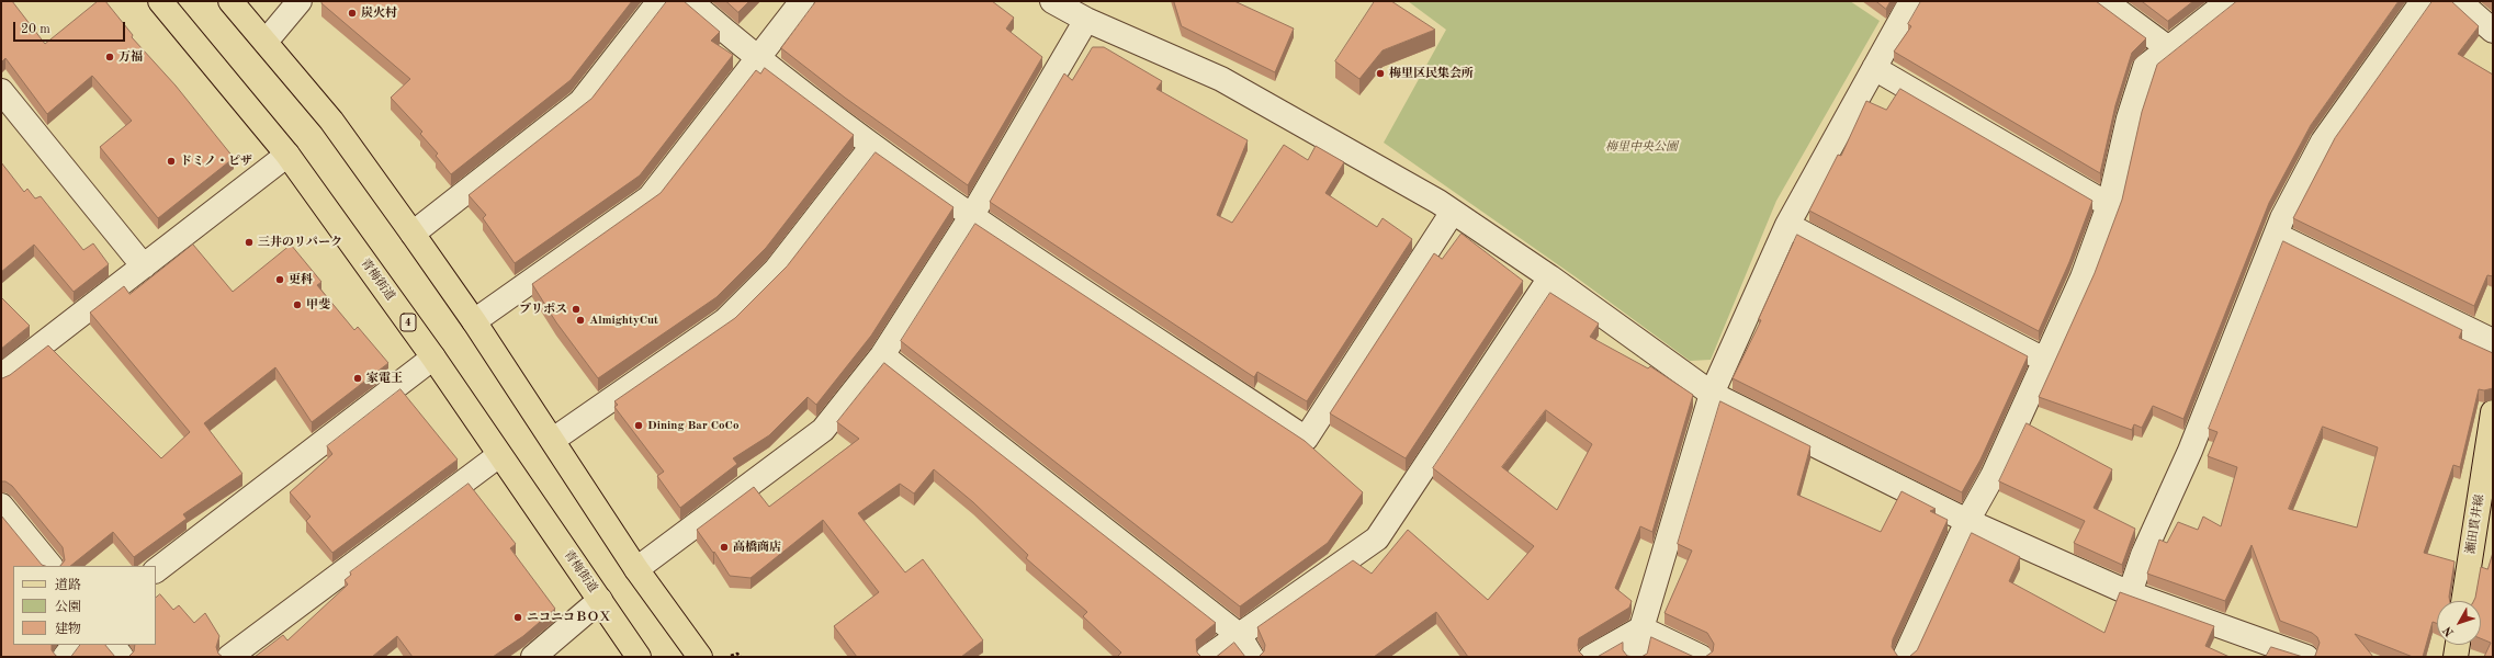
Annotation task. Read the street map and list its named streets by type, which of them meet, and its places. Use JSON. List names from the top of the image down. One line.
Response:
{"streets":{"main road":["青梅街道","4","瀬田貫井線"]},"parks":["梅里中央公園"],"places":["炭火村","万福","梅里区民集会所","ドミノ・ピザ","三井のリパーク","更科","甲斐","プリポス","AlmightyCut","家電王","Dining Bar CoCo","高橋商店","ニコニコＢＯＸ"],"legend":["道路","公園","建物"],"scale_bar":"20 m","north":"bottom left"}
